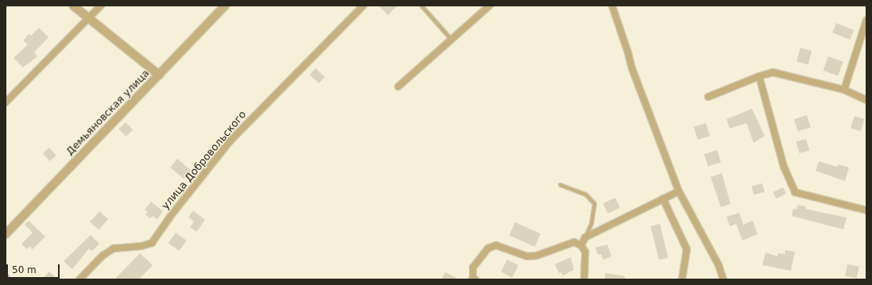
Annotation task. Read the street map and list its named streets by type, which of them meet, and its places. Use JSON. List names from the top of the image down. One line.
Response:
{"streets":{"street":["Демьяновская улица","улица Добровольского"]},"scale_bar":"50 m"}
